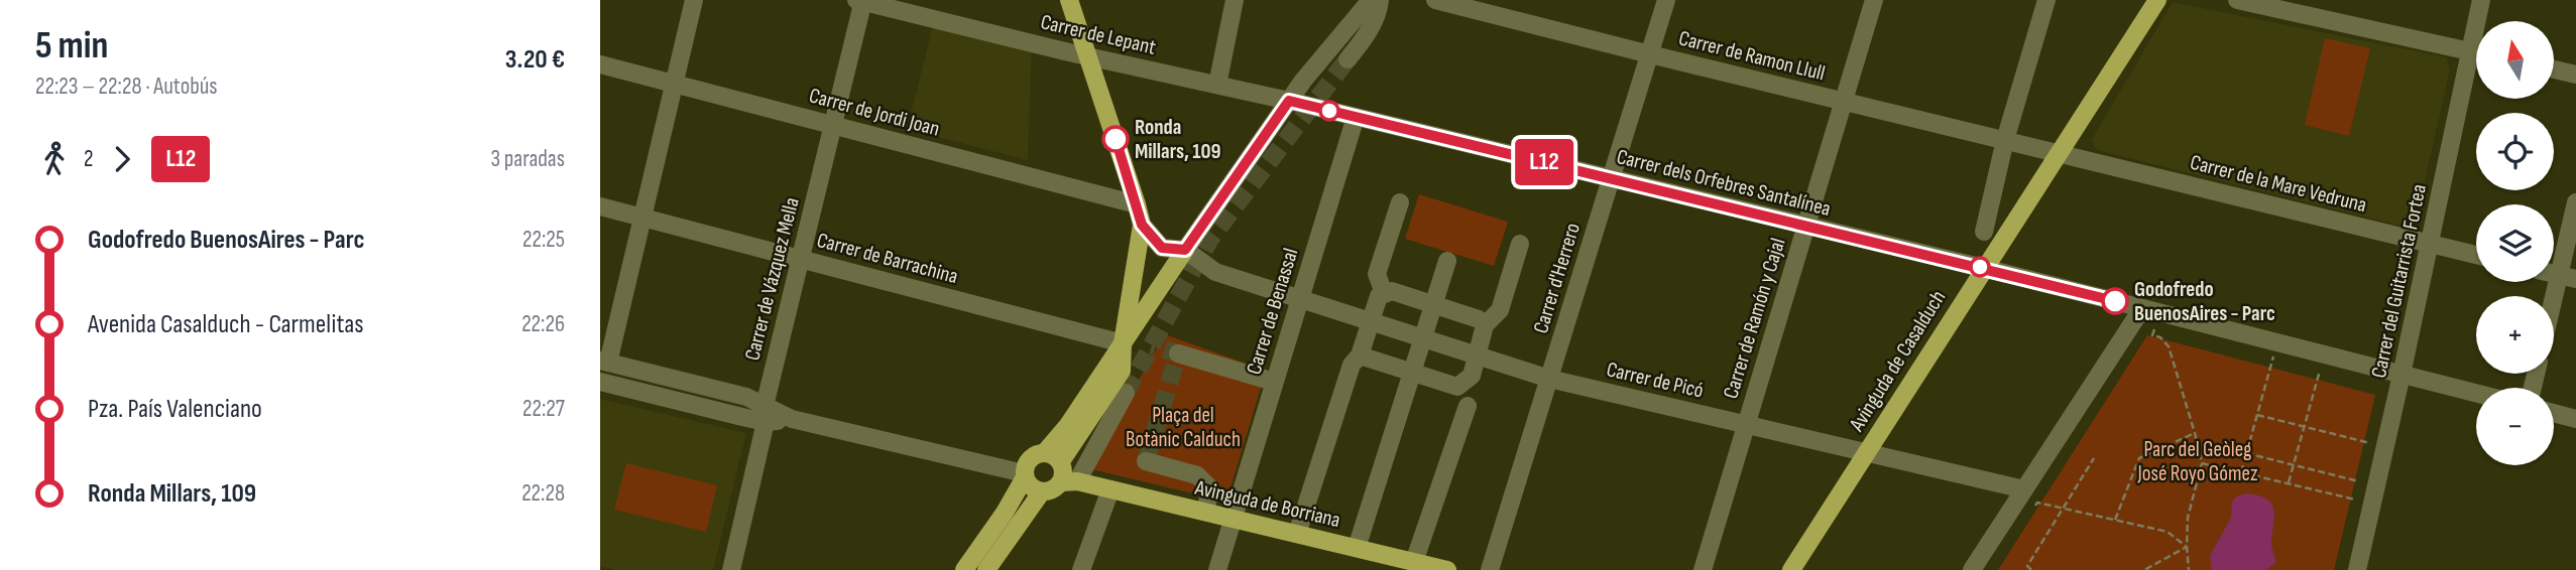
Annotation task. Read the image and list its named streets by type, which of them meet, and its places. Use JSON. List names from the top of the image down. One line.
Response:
{"streets":{"main road":["Avinguda de Casalduch","Avinguda de Borriana"],"street":["Carrer de Lepant","Carrer de Ramon Llull","Carrer de Jordi Joan","Carrer dels Orfebres Santalínea","Carrer de la Mare Vedruna","Carrer de Barrachina","Carrer d'Herrero","Carrer de Vázquez Mella","Carrer del Guitarrista Fortea","Carrer de Benassal","Carrer de Ramón y Cajal","Carrer de Picó"]},"crossings":[["Carrer de Lepant","Carrer dels Orfebres Santalínea"],["Carrer de Lepant","Carrer de Vázquez Mella"],["Carrer de Ramon Llull","Carrer de la Mare Vedruna"],["Carrer de Ramon Llull","Carrer d'Herrero"],["Carrer de Ramon Llull","Carrer de Ramón y Cajal"],["Carrer de Ramon Llull","Avinguda de Casalduch"],["Carrer de Jordi Joan","Carrer de Vázquez Mella"],["Carrer dels Orfebres Santalínea","Carrer d'Herrero"],["Carrer dels Orfebres Santalínea","Carrer del Guitarrista Fortea"],["Carrer dels Orfebres Santalínea","Carrer de Benassal"],["Carrer dels Orfebres Santalínea","Carrer de Ramón y Cajal"],["Carrer dels Orfebres Santalínea","Avinguda de Casalduch"],["Carrer de la Mare Vedruna","Carrer del Guitarrista Fortea"],["Carrer de la Mare Vedruna","Avinguda de Casalduch"],["Carrer de Barrachina","Carrer de Vázquez Mella"],["Carrer d'Herrero","Carrer de Picó"],["Carrer de Benassal","Carrer de Picó"],["Carrer de Benassal","Avinguda de Borriana"],["Carrer de Ramón y Cajal","Carrer de Picó"],["Avinguda de Casalduch","Carrer de Picó"]],"parks":["Plaça del Botànic Calduch","Parc del Geòleg José Royo Gómez"],"places":["Ronda Millars, 109","Godofredo BuenosAires - Parc"],"lines":["bus line L12"],"north":"top","page":{"heading":["5 min","22:23 – 22:28 · Autobús","3.20 €"],"on_map":"L12","map_buttons":["+","−"],"legs":["2","L12","3 paradas"],"list":[{"name":"Godofredo BuenosAires - Parc","value":"22:25"},{"name":"Avenida Casalduch - Carmelitas","value":"22:26"},{"name":"Pza. País Valenciano","value":"22:27"},{"name":"Ronda Millars, 109","value":"22:28"}]}}
